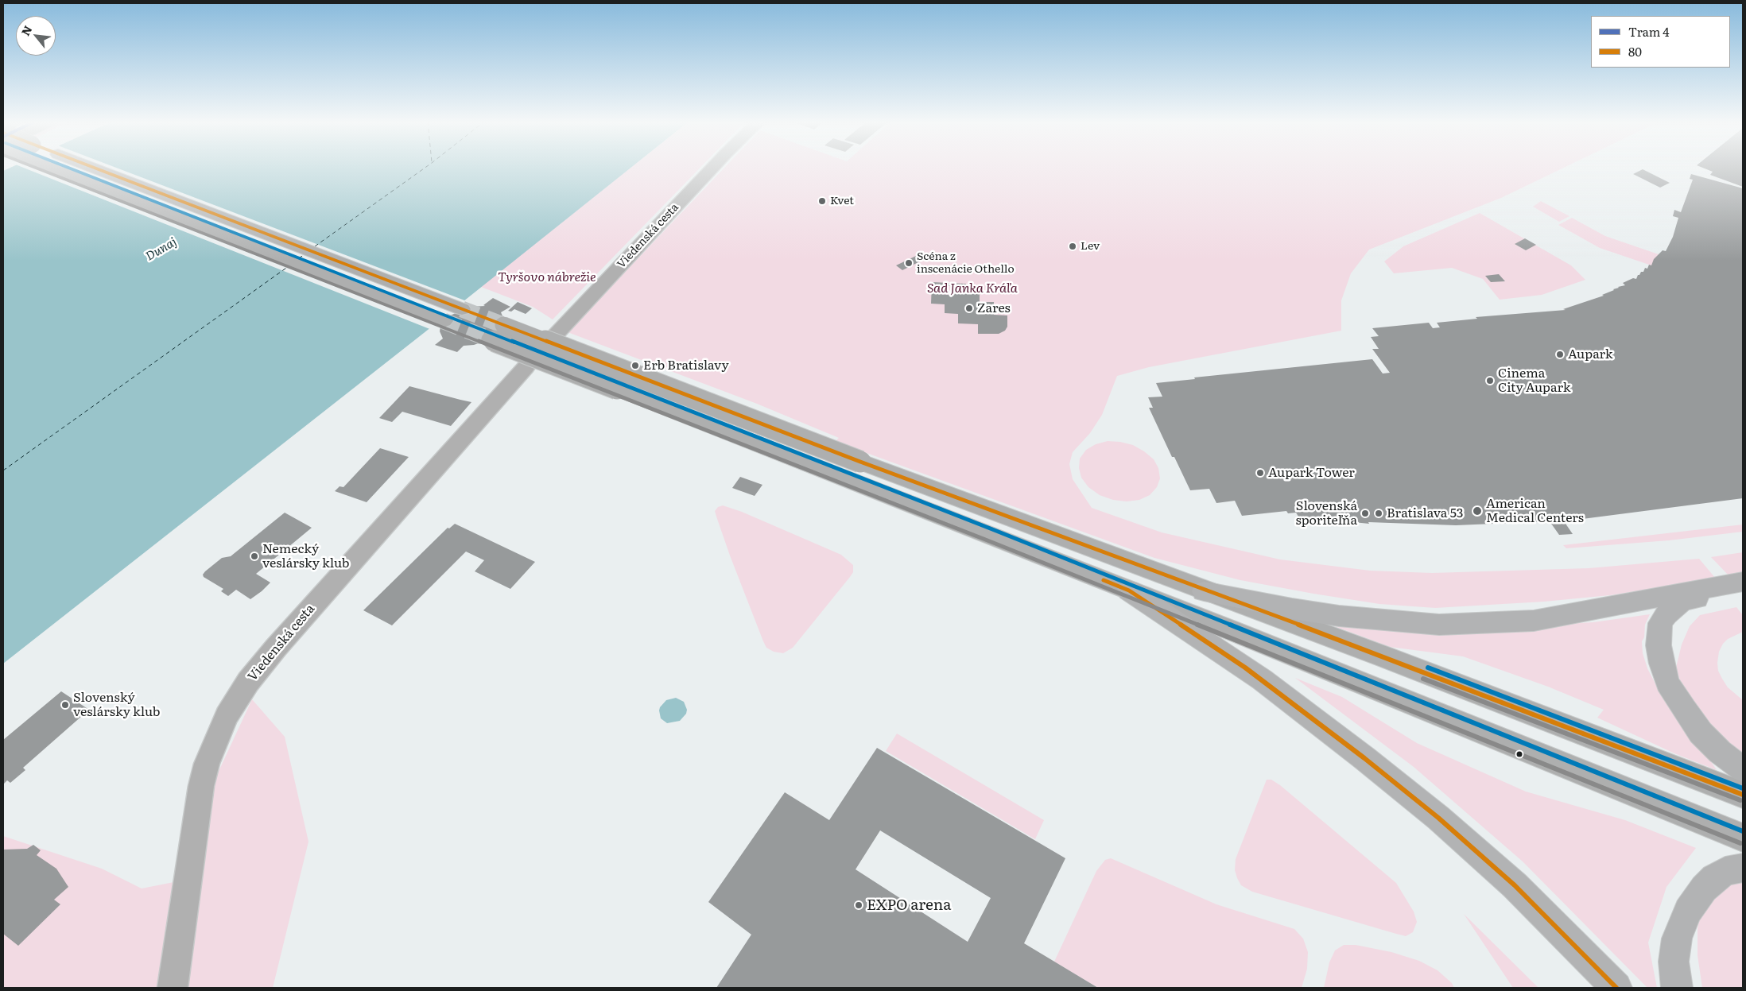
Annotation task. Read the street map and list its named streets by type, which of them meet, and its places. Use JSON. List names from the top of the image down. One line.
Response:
{"streets":{"street":["Viedenská cesta"]},"water":["Dunaj"],"parks":["Tyršovo nábrežie","Sad Janka Kráľa"],"places":["Kvet","Lev","Scéna z inscenácie Othello","Zares","Aupark","Erb Bratislavy","Cinema City Aupark","Aupark Tower","American Medical Centers","Slovenská sporiteľňa","Bratislava 53","Nemecký veslársky klub","Slovenský veslársky klub","EXPO arena"],"lines":["transit line 80"],"legend":["Tram 4","80"],"north":"top left"}
